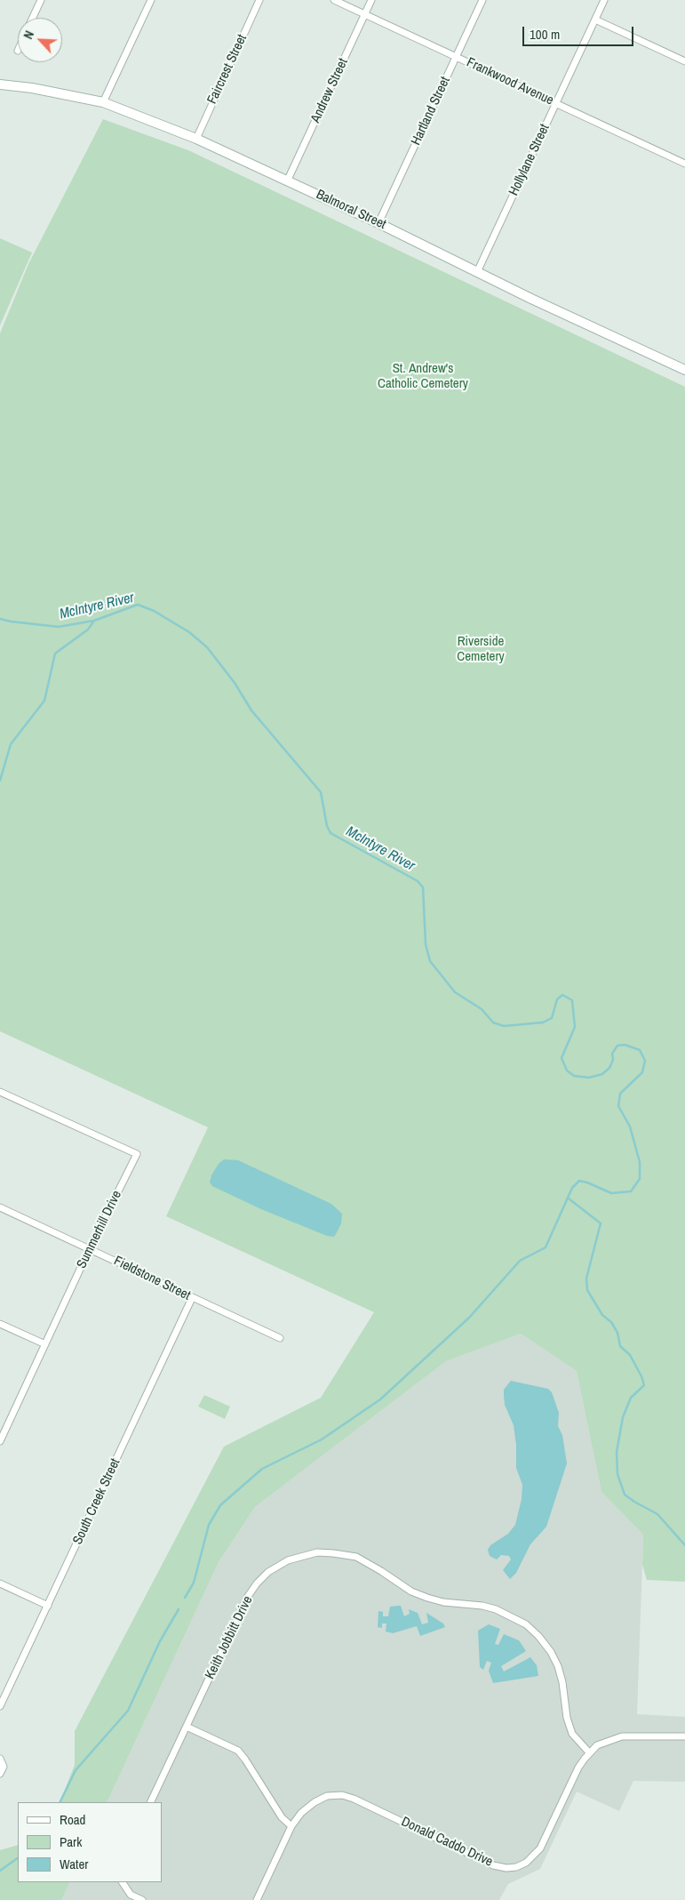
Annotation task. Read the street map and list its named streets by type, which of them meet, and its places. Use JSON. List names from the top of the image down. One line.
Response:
{"streets":{"main road":["Balmoral Street"],"street":["Faircrest Street","Frankwood Avenue","Andrew Street","Hartland Street","Hollylane Street","Summerhill Drive","Fieldstone Street","South Creek Street","Keith Jobbitt Drive","Donald Caddo Drive"]},"crossings":[["Faircrest Street","Balmoral Street"],["Frankwood Avenue","Andrew Street"],["Frankwood Avenue","Hartland Street"],["Frankwood Avenue","Hollylane Street"],["Andrew Street","Balmoral Street"],["Hartland Street","Balmoral Street"],["Hollylane Street","Balmoral Street"],["Summerhill Drive","Fieldstone Street"],["Fieldstone Street","South Creek Street"],["Keith Jobbitt Drive","Donald Caddo Drive"]],"water":["McIntyre River"],"parks":["St. Andrew's Catholic Cemetery","Riverside Cemetery"],"legend":["Road","Park","Water"],"scale_bar":"100 m","north":"top left"}
